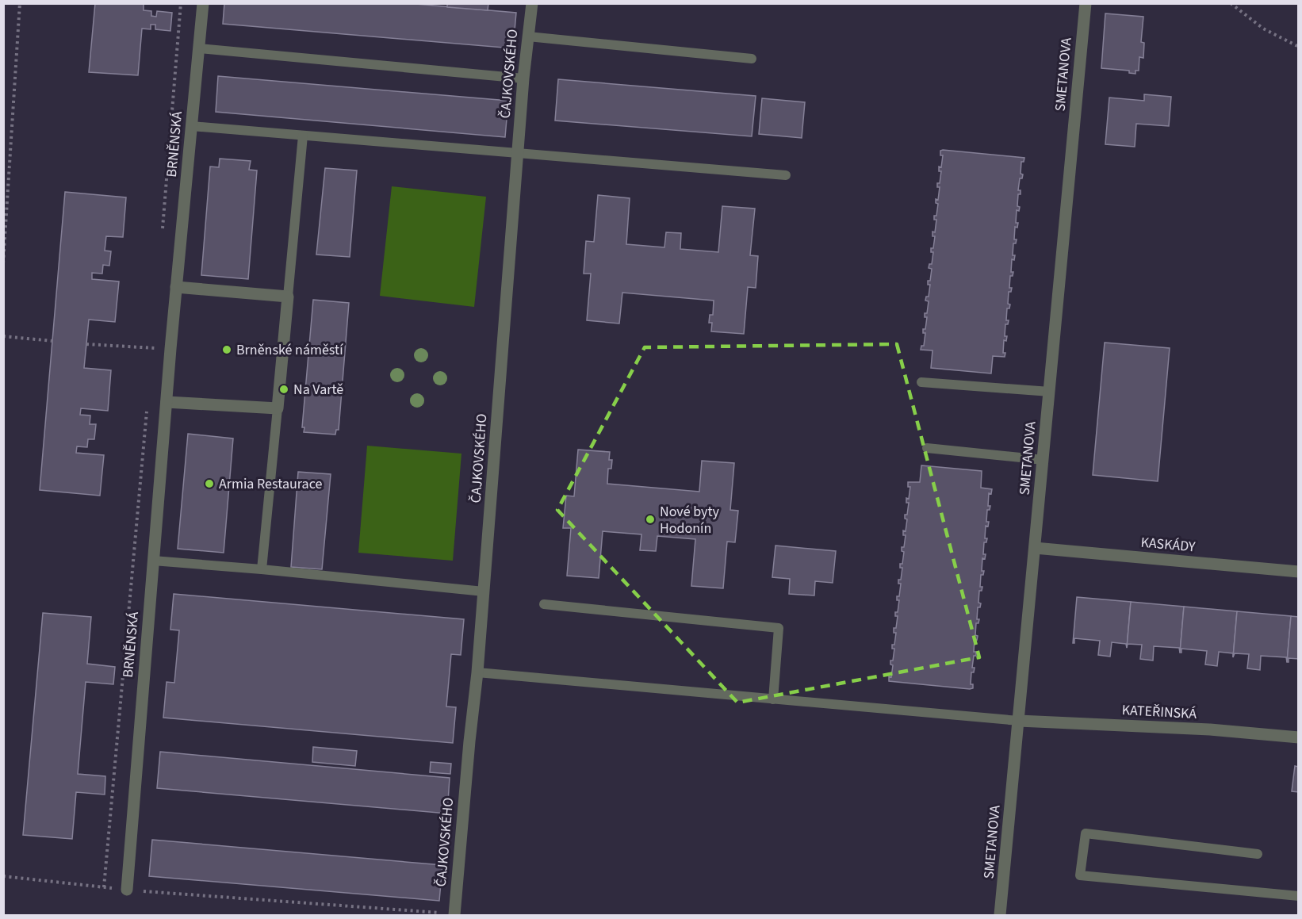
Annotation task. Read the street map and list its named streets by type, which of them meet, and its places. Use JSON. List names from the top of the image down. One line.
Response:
{"streets":{"street":["ČAJKOVSKÉHO","SMETANOVA","BRNĚNSKÁ","KASKÁDY","KATEŘINSKÁ"]},"crossings":[["SMETANOVA","KASKÁDY"],["SMETANOVA","KATEŘINSKÁ"]],"places":["Brněnské náměstí","Na Vartě","Armia Restaurace","Nové byty Hodonín"]}
